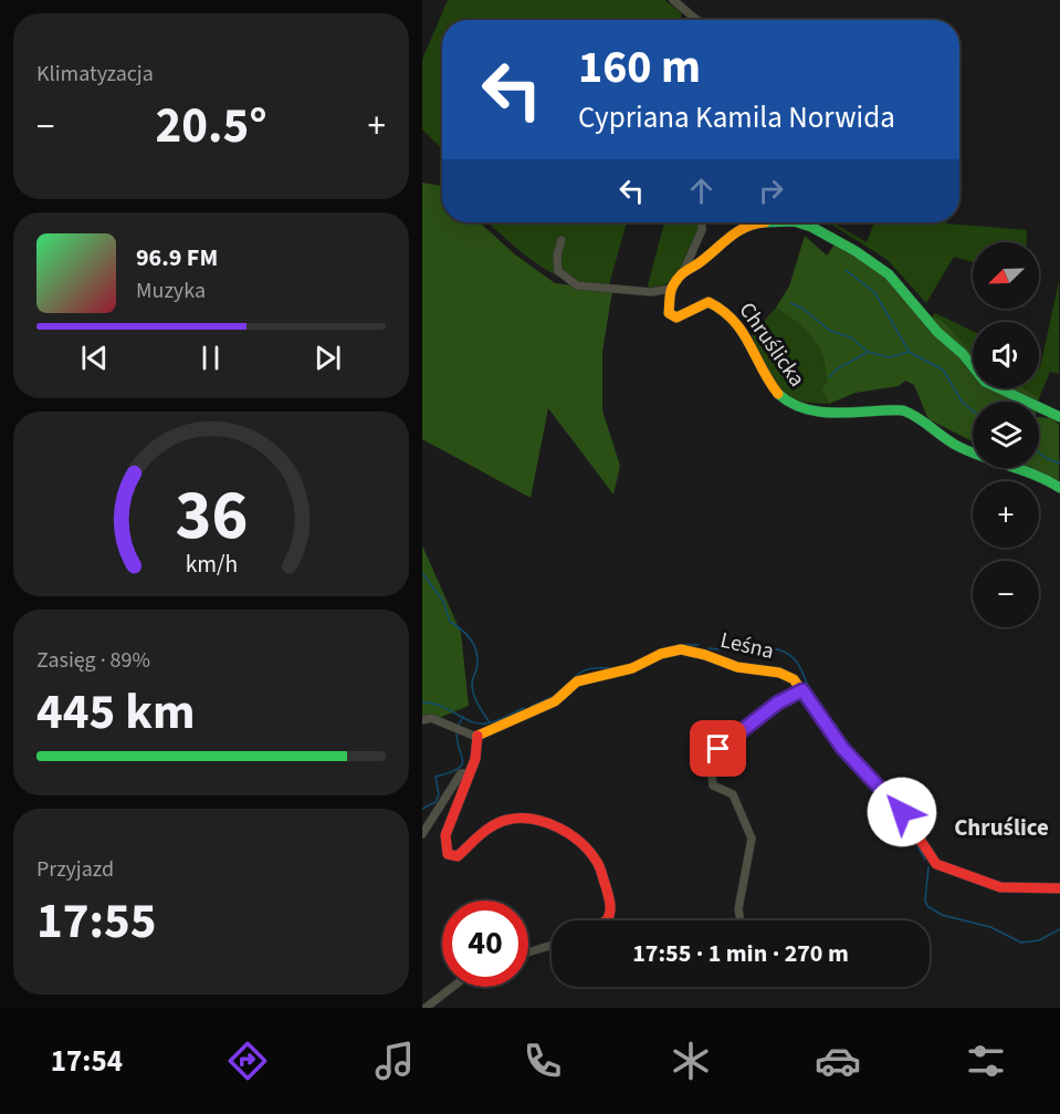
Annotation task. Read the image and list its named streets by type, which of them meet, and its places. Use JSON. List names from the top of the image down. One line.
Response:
{"streets":{"street":["Chruślicka","Leśna"]},"districts":["Chruślice"],"north":"bottom left","page":{"tile":["Klimatyzacja",["Zasięg · 89%","445 km"],["Przyjazd","17:55"]],"turn":["160 m","Cypriana Kamila Norwida"],"heat":["−","20.5°","+"],"song":["96.9 FM","Muzyka"],"map_buttons":["+","−"],"limit":"40","trip":"17:55 · 1 min · 270 m","tabs":"17:54","gauge":["36","km/h"]}}
